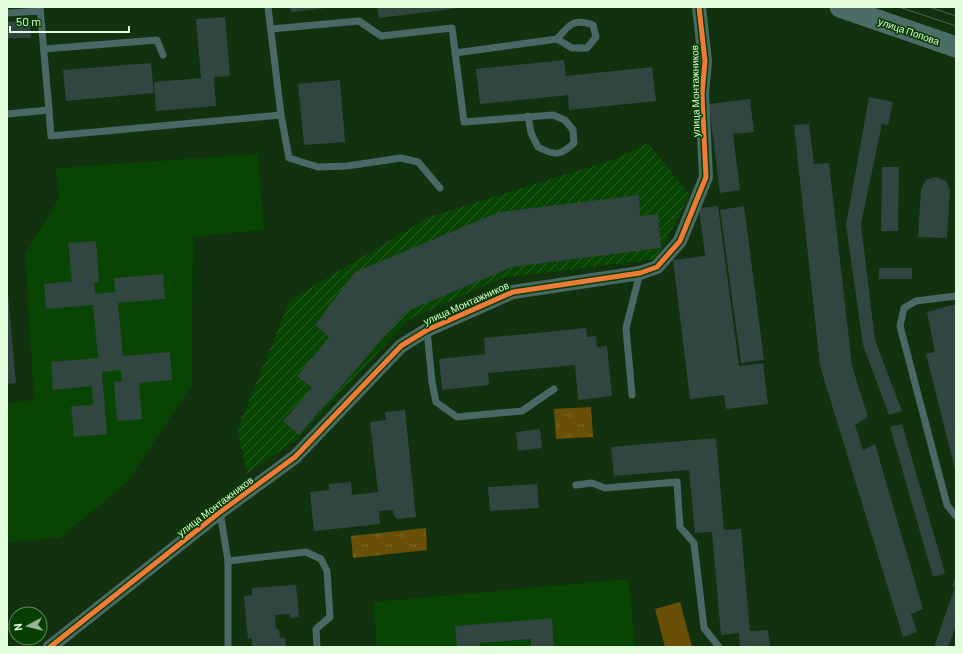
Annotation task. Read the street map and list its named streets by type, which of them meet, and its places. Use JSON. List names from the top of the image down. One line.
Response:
{"streets":{"main road":["улица Попова"],"street":["улица Монтажников"]},"scale_bar":"50 m","north":"left"}
